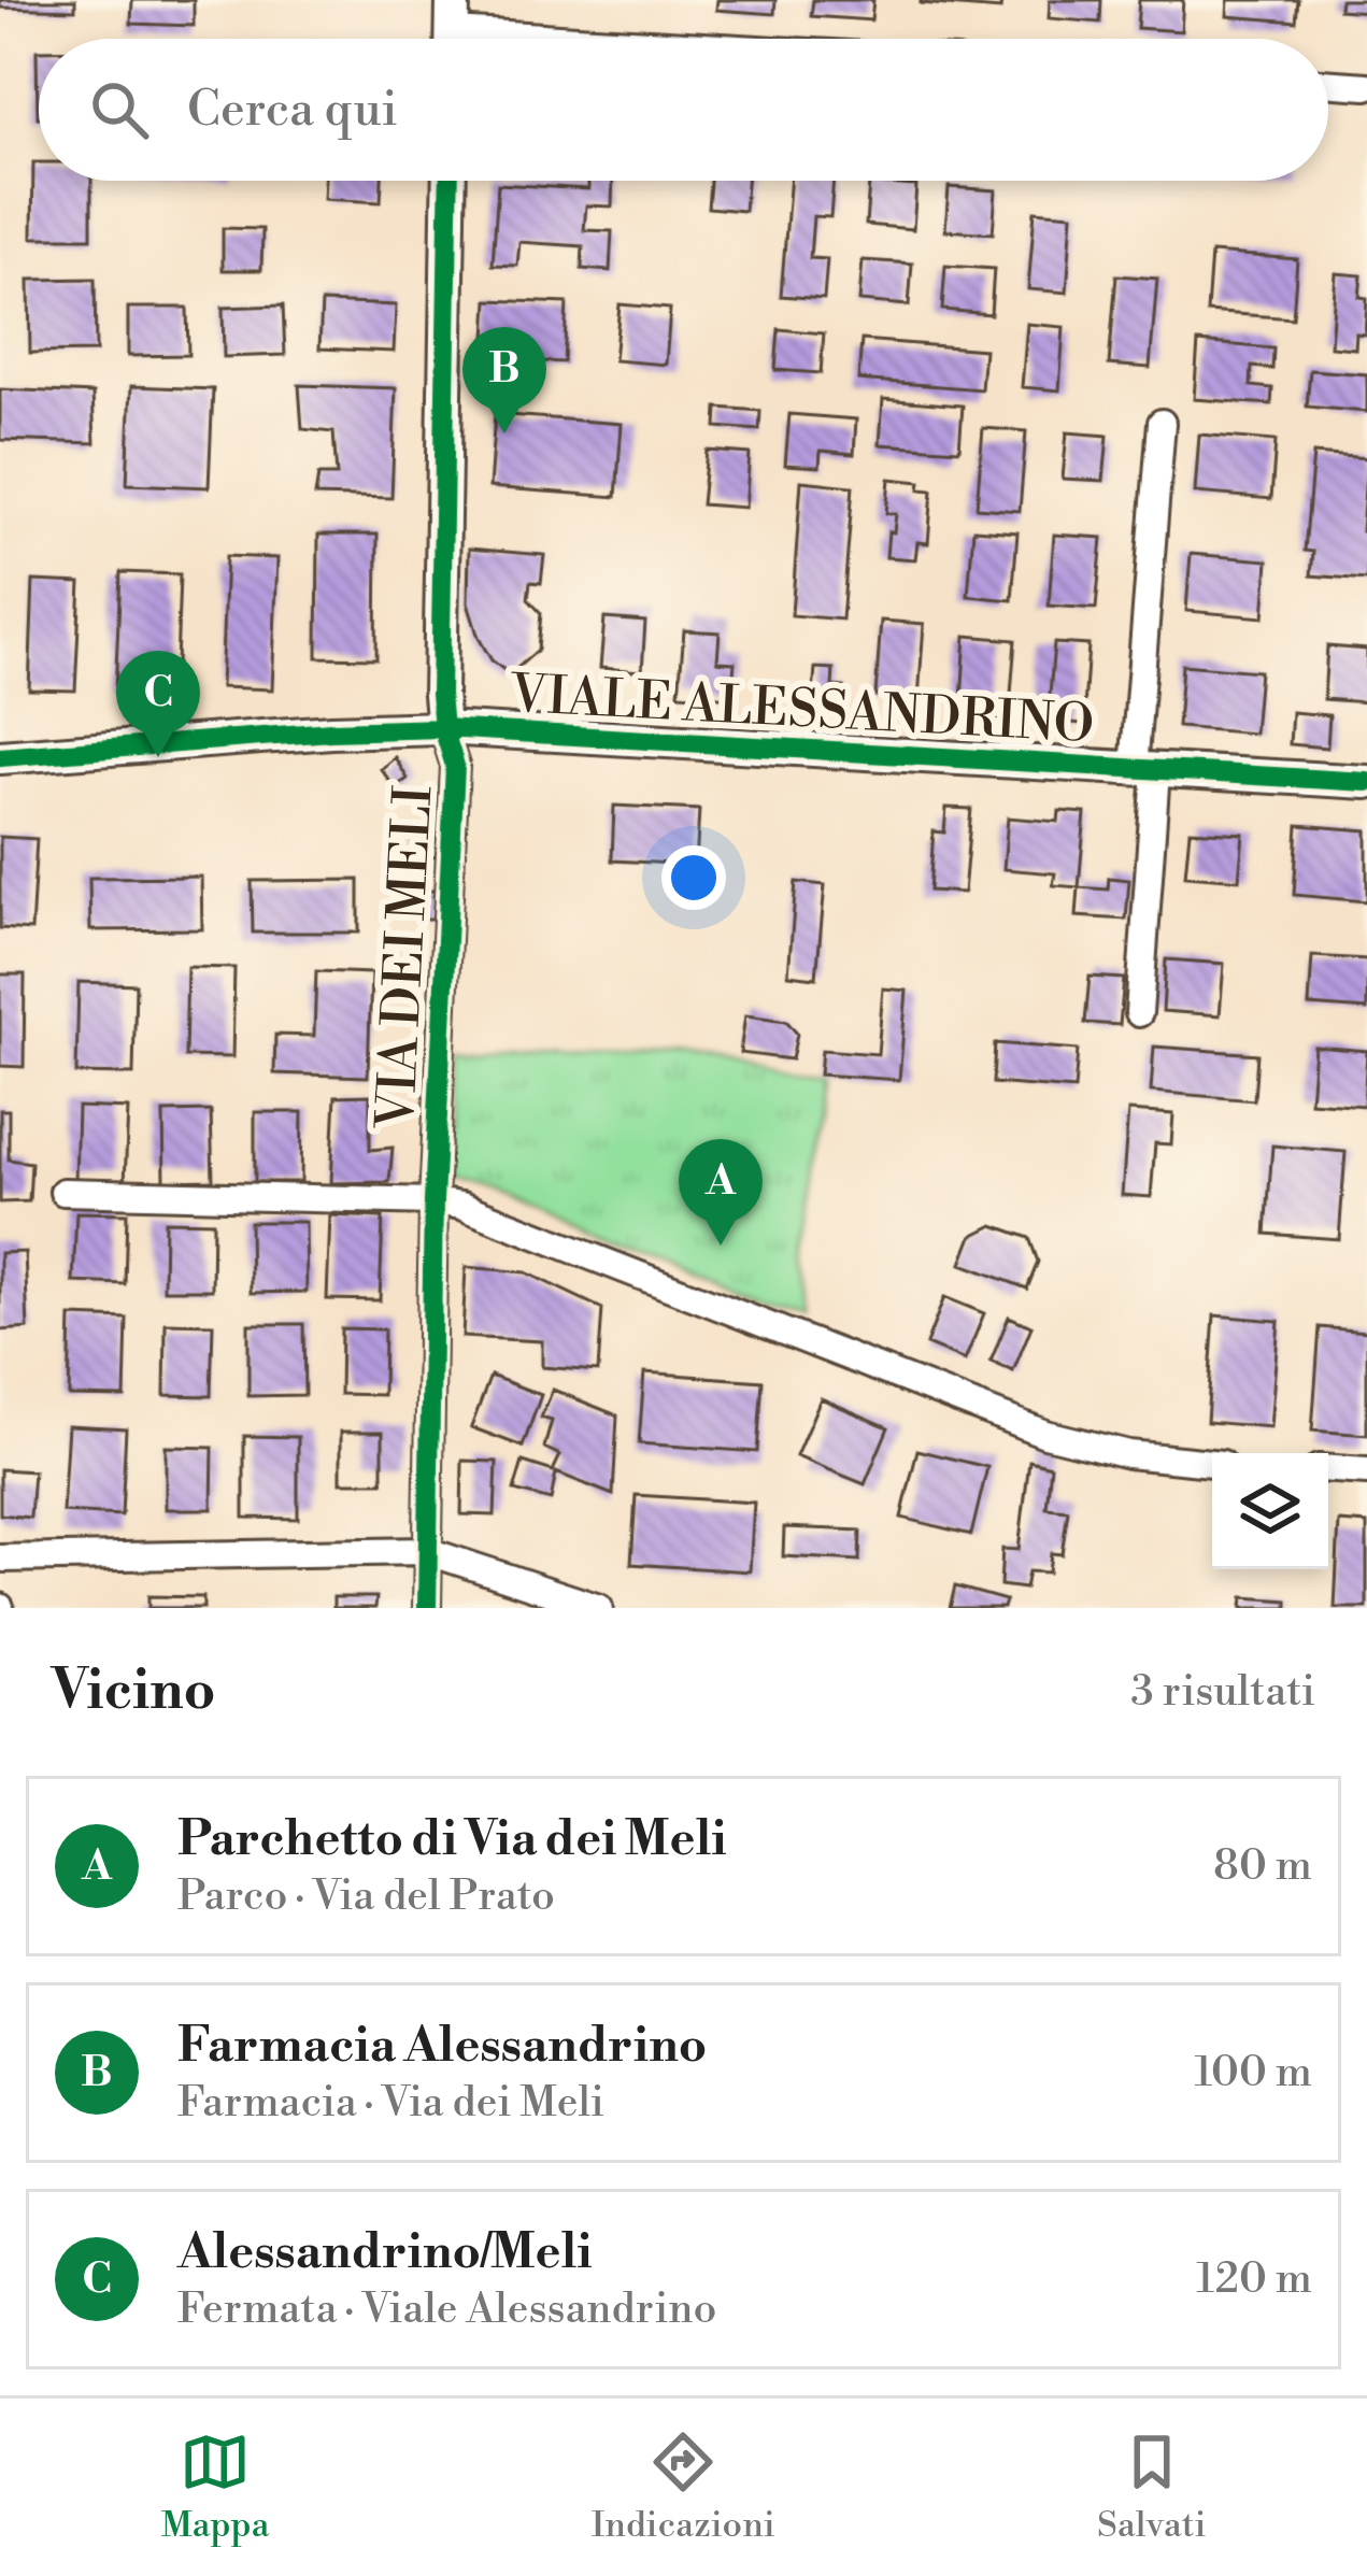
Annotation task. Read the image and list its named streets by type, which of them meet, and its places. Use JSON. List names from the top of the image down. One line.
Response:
{"streets":{"street":["VIALE ALESSANDRINO","VIA DEI MELI"]},"crossings":[["VIALE ALESSANDRINO","VIA DEI MELI"]],"page":{"search":"Cerca qui","pins":["B","C","A"],"heading":["Vicino","3 risultati"],"list":[{"mark":"A","name":"Parchetto di Via dei Meli","note":"Parco · Via del Prato","value":"80 m"},{"mark":"B","name":"Farmacia Alessandrino","note":"Farmacia · Via dei Meli","value":"100 m"},{"mark":"C","name":"Alessandrino/Meli","note":"Fermata · Viale Alessandrino","value":"120 m"}],"nav":["Mappa","Indicazioni","Salvati"]}}
